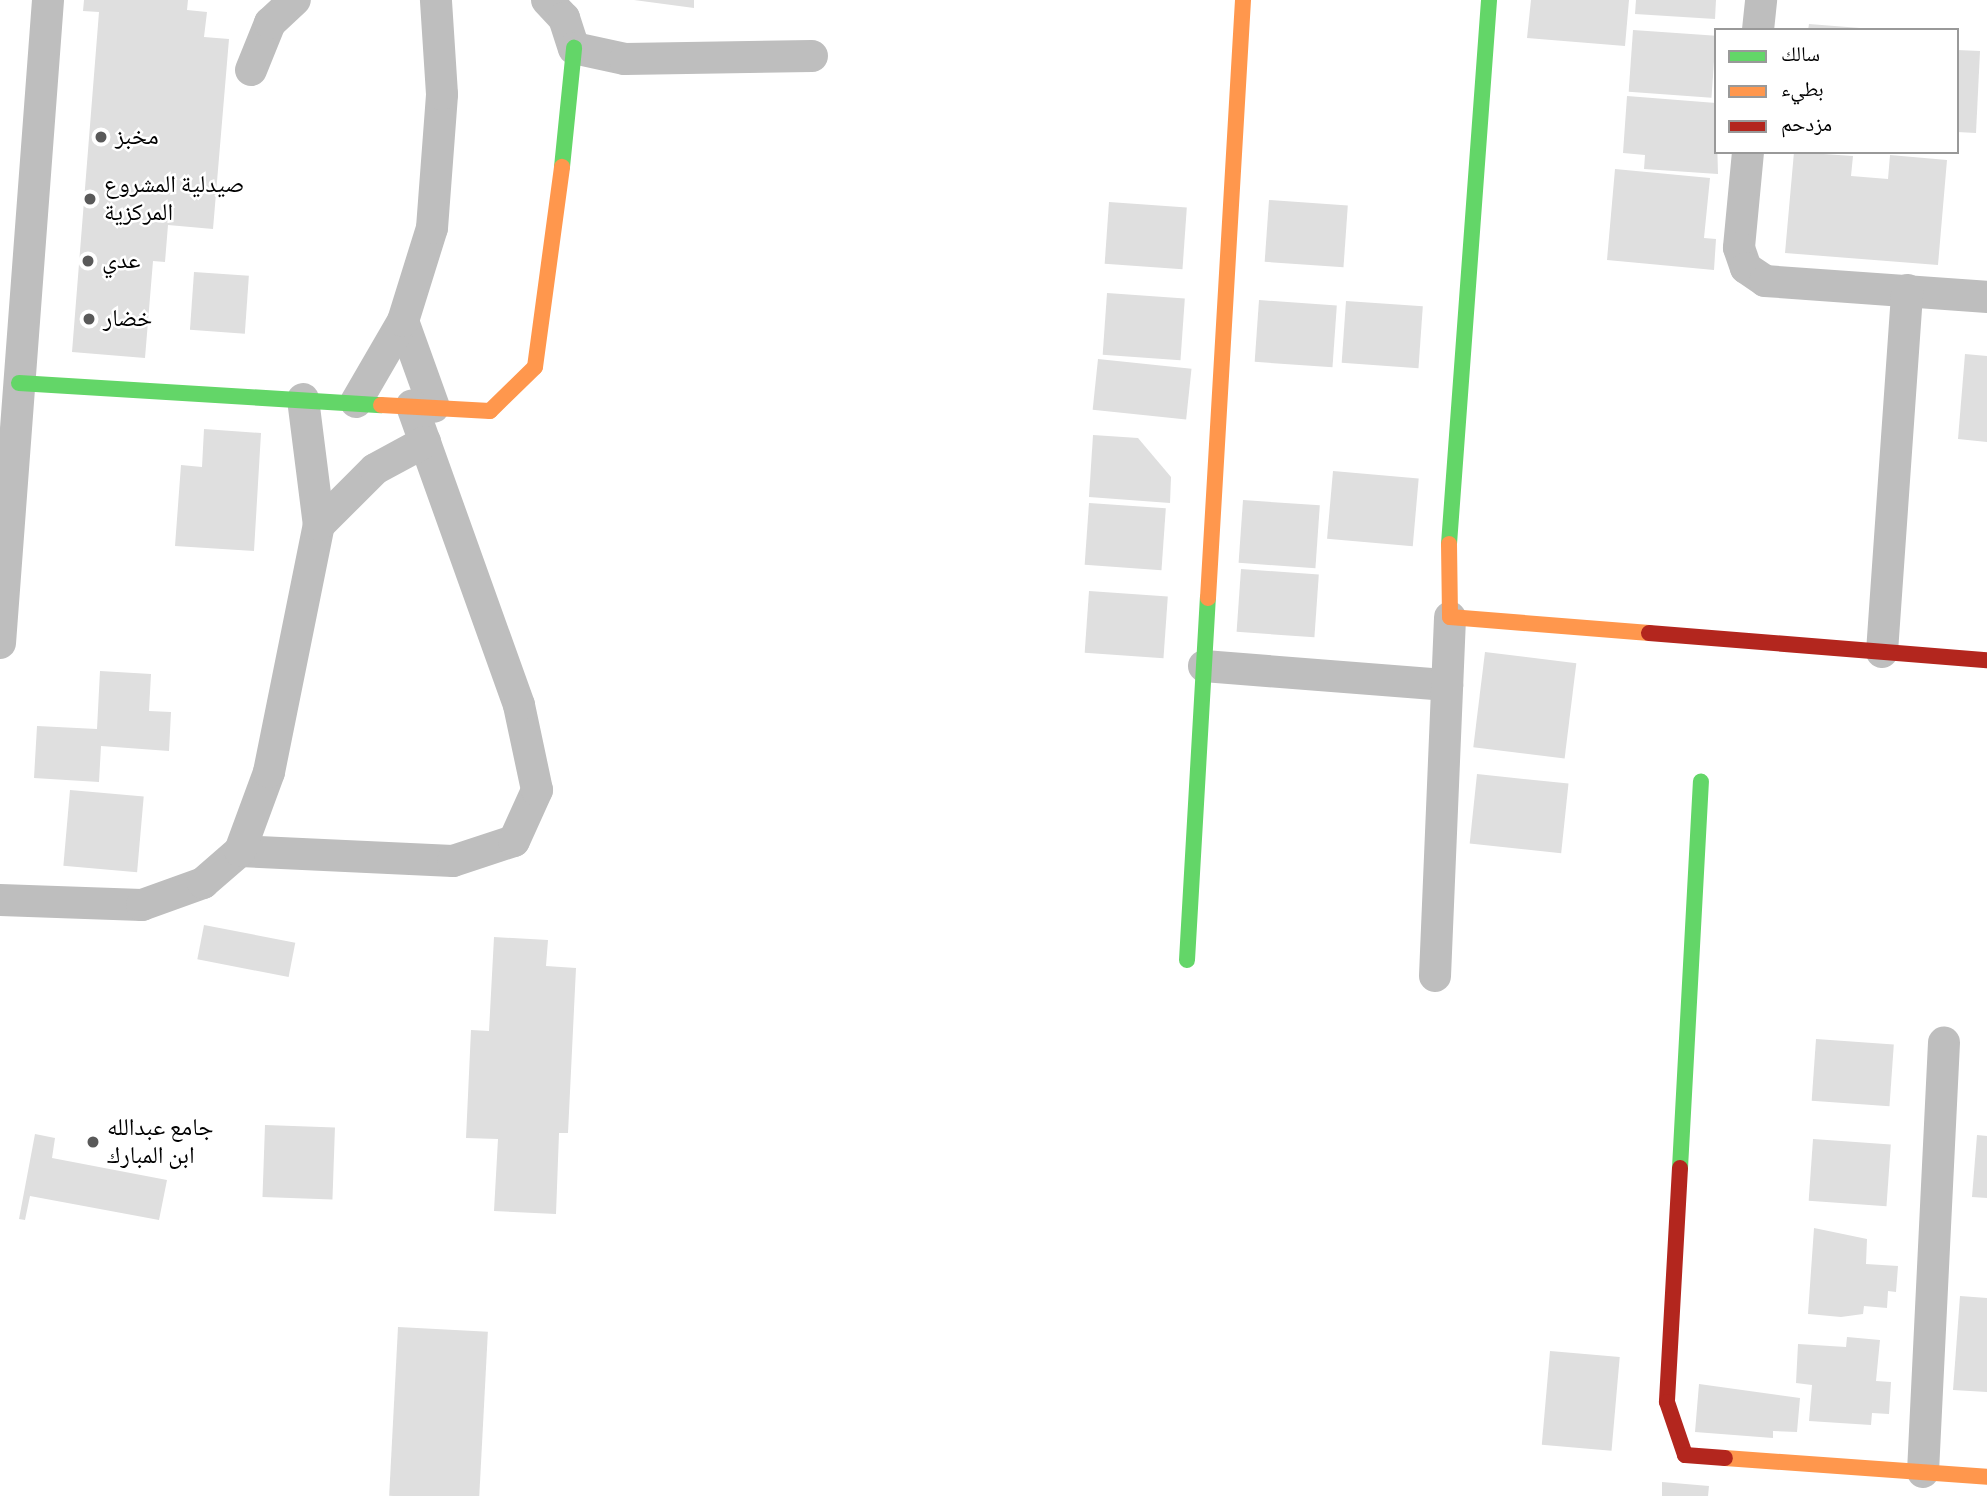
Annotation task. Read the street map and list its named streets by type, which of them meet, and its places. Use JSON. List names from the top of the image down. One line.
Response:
{"places":["مخبز","صيدلية المشروع المركزية","عدي","خضار","جامع عبدالله ابن المبارك"],"legend":["سالك","بطيء","مزدحم"]}
